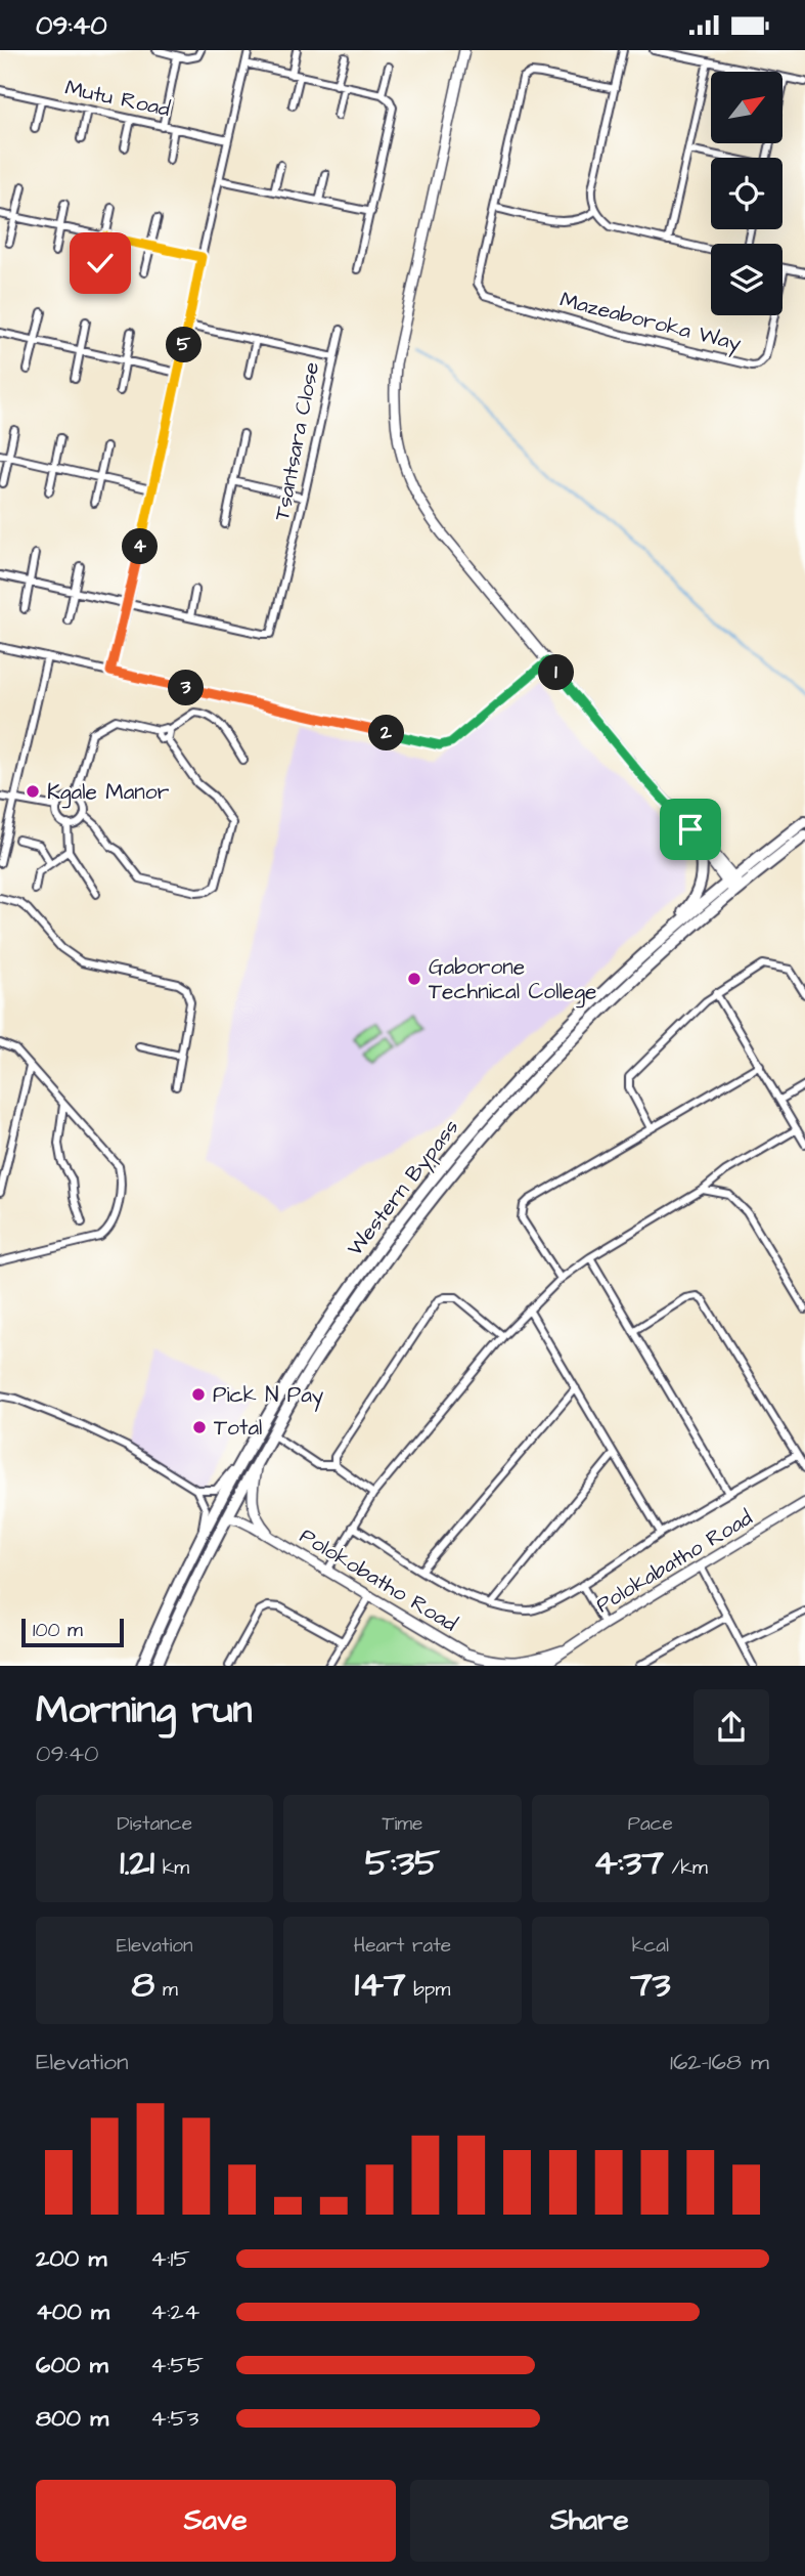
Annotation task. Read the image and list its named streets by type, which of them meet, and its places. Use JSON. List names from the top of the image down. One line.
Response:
{"streets":{"highway":["Western Bypass"],"street":["Mutu Road","Mazeaboroka Way","Tsantsara Close","Polokabatho Road","Polokobatho Road"]},"crossings":[["Western Bypass","Polokobatho Road"]],"places":["Kgale Manor","Gaborone Technical College","Pick N Pay","Total"],"scale_bar":"100 m","north":"top right","page":{"status":"09:40","pins":["5","4","1","3","2"],"scale":"100 m","heading":["Morning run","09:40"],"stats":[["Distance","1.21 km"],["Time","5:35"],["Pace","4:37 /km"],["Elevation","8 m"],["Heart rate","147 bpm"],["kcal","73"]],"chart":["Elevation","162–168 m"],"list":[{"name":"200 m","note":"4:15"},{"name":"400 m","note":"4:24"},{"name":"600 m","note":"4:55"},{"name":"800 m","note":"4:53"}],"buttons":["Save","Share"]}}
